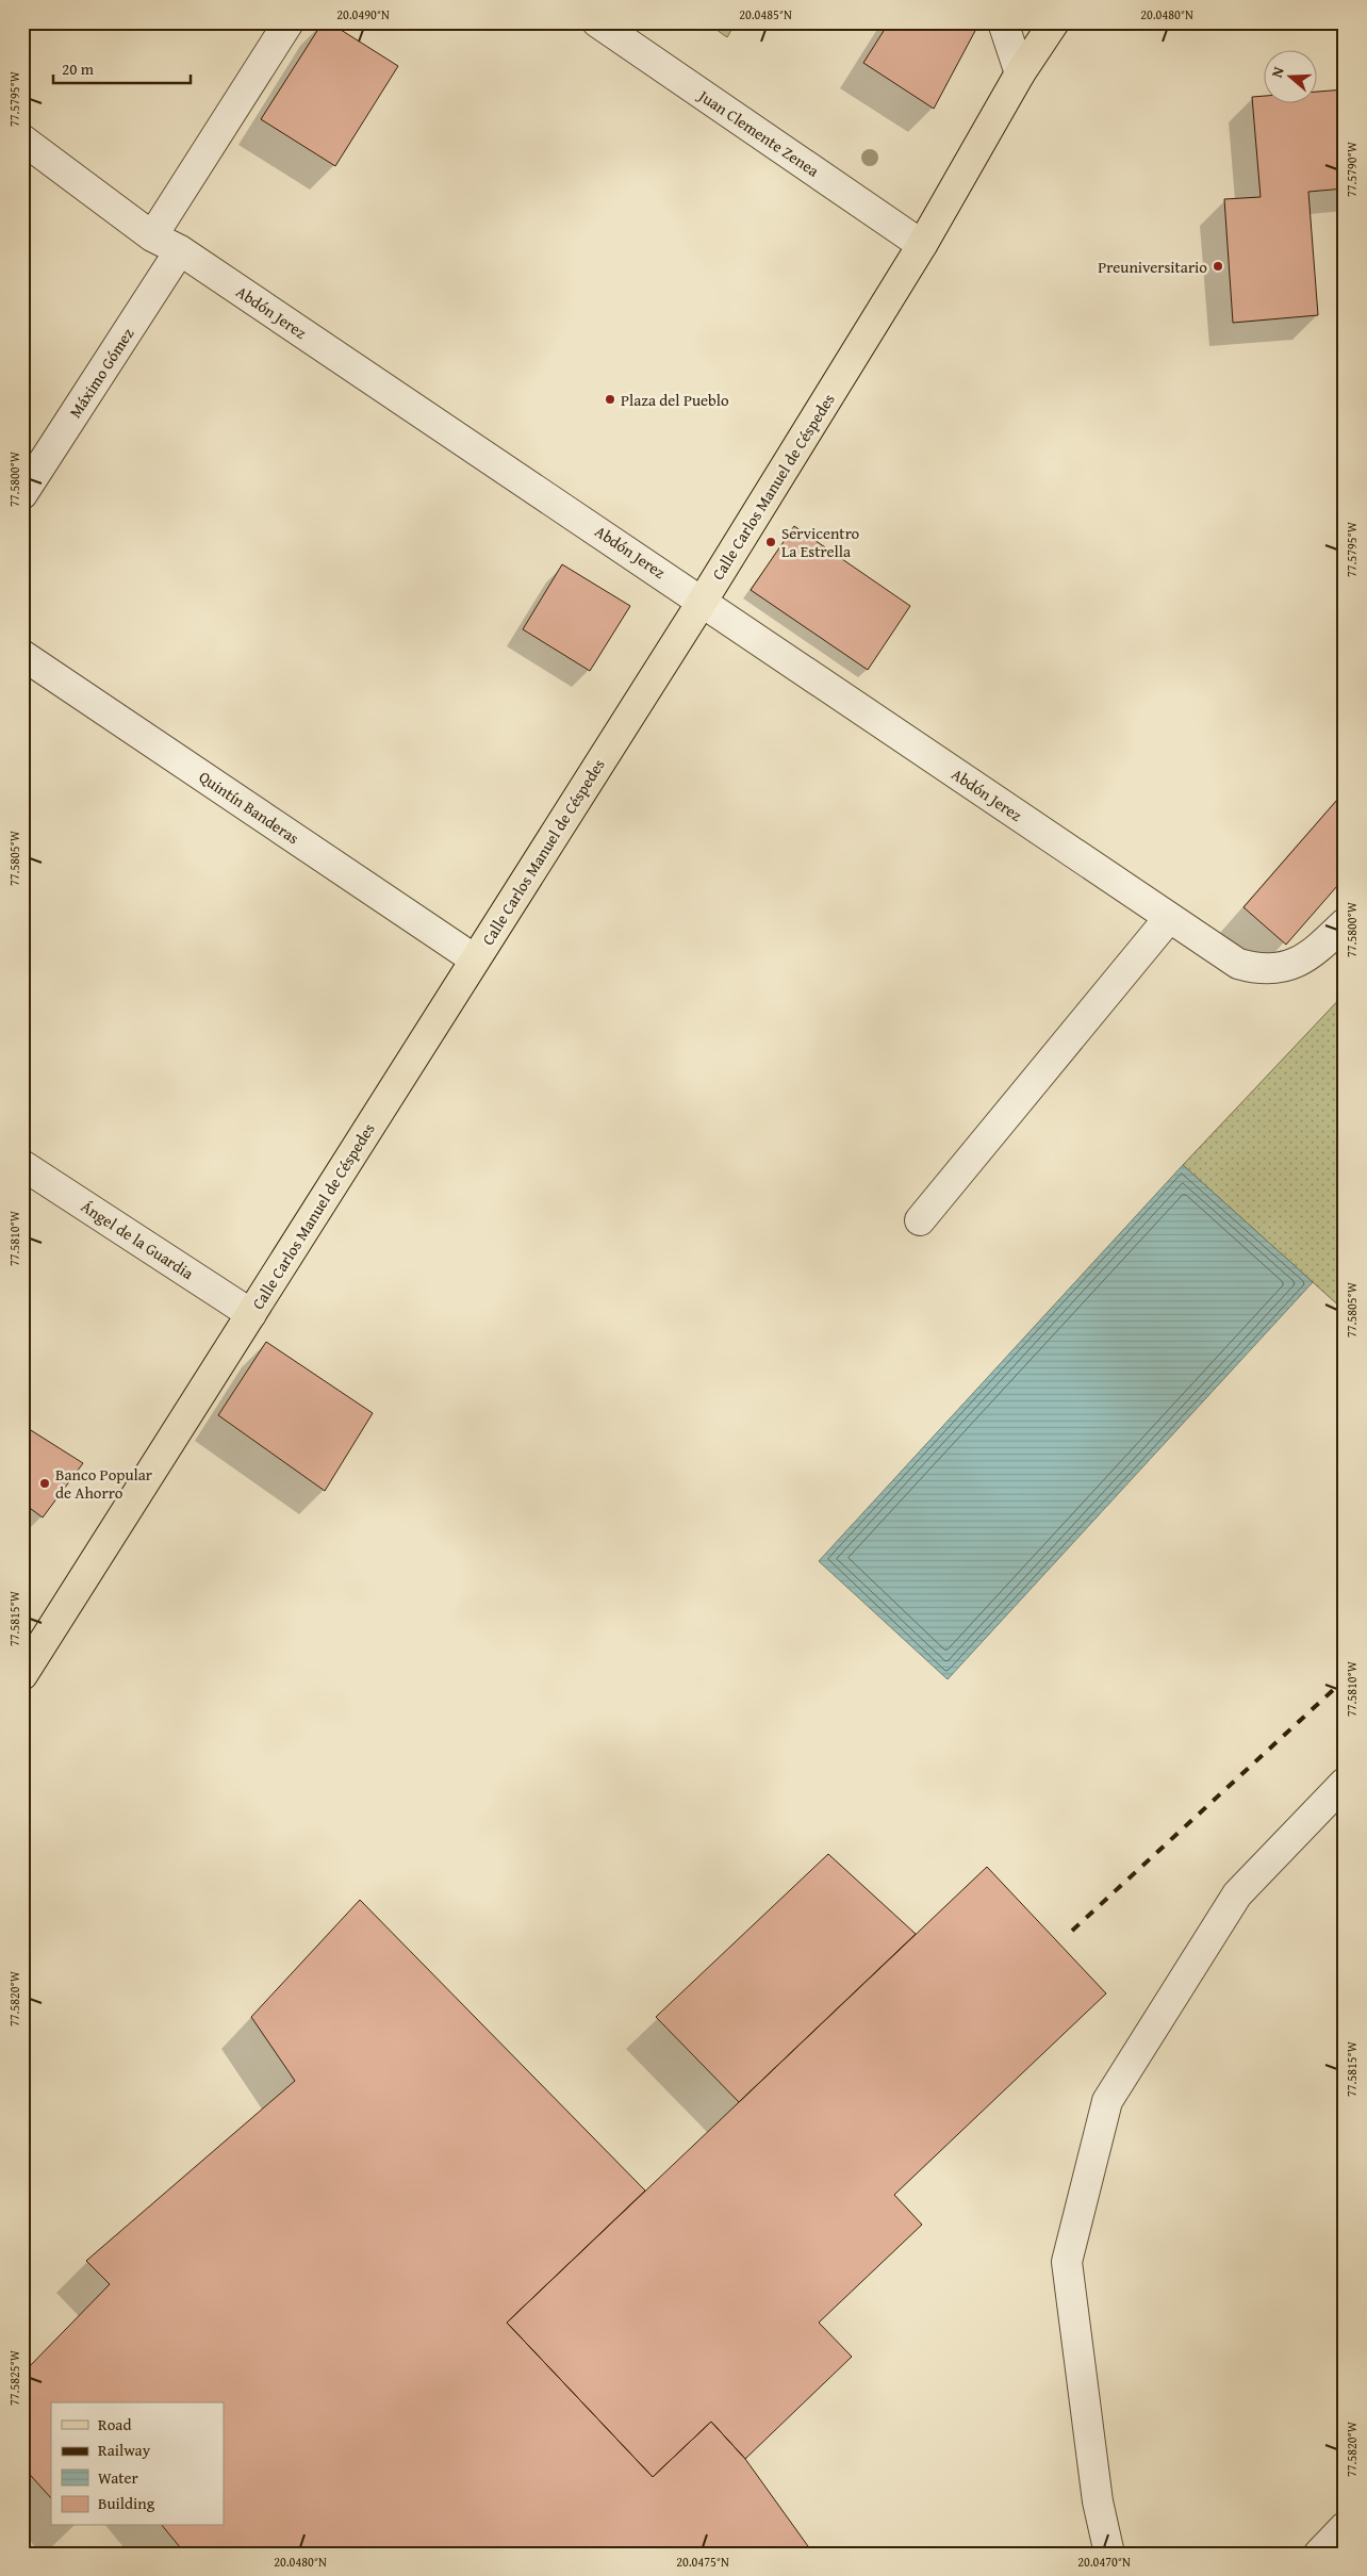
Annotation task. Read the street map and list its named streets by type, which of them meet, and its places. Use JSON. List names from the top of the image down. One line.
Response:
{"streets":{"main road":["Calle Carlos Manuel de Céspedes"],"street":["Juan Clemente Zenea","Abdón Jerez","Máximo Gómez","Quintín Banderas","Ángel de la Guardia"]},"crossings":[["Juan Clemente Zenea","Calle Carlos Manuel de Céspedes"],["Abdón Jerez","Máximo Gómez"],["Abdón Jerez","Calle Carlos Manuel de Céspedes"],["Calle Carlos Manuel de Céspedes","Quintín Banderas"],["Calle Carlos Manuel de Céspedes","Ángel de la Guardia"]],"places":["Preuniversitario","Plaza del Pueblo","Servicentro La Estrella","Banco Popular de Ahorro"],"legend":["Road","Railway","Water","Building"],"scale_bar":"20 m","north":"left","coordinates":["20.0490°N","20.0485°N","20.0480°N","77.5795°W","77.5790°W","77.5800°W","77.5805°W","77.5810°W","77.5815°W","77.5820°W","77.5825°W","20.0475°N","20.0470°N"]}
